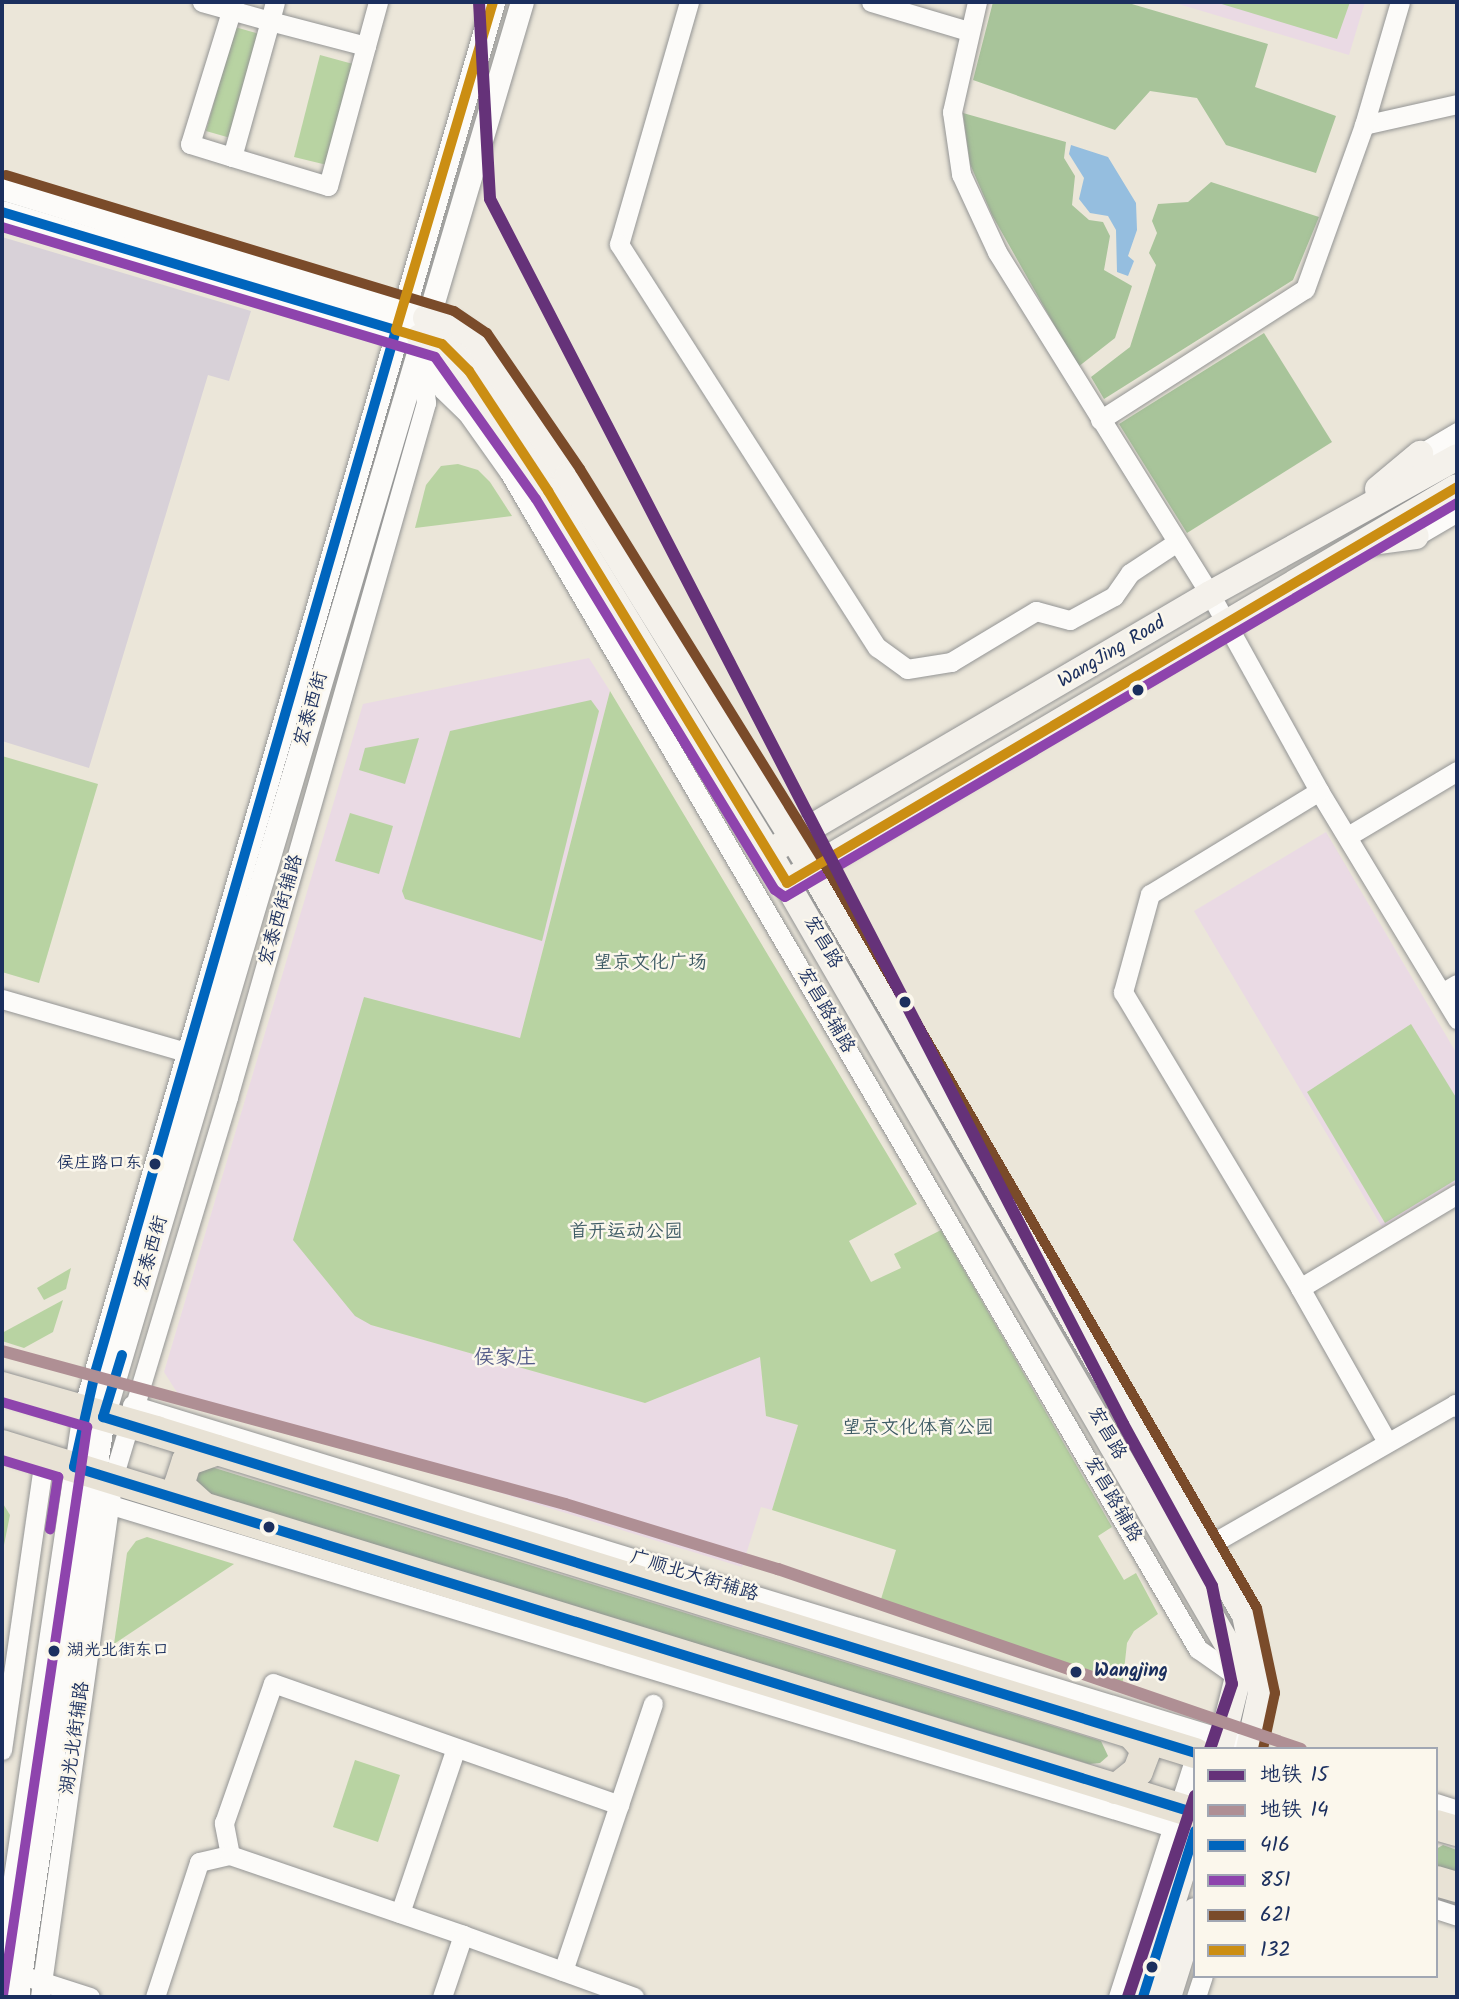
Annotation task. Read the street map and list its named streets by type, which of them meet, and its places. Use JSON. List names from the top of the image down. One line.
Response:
{"streets":{"main road":["WangJing Road","宏昌路"],"street":["宏泰西街","宏泰西街辅路","宏昌路辅路","广顺北大街辅路","湖光北街辅路"]},"crossings":[["WangJing Road","宏昌路"],["宏泰西街","宏泰西街辅路"],["宏泰西街","宏昌路"],["宏泰西街","宏昌路辅路"],["宏泰西街","广顺北大街辅路"],["宏泰西街","湖光北街辅路"],["宏泰西街辅路","宏昌路"],["宏泰西街辅路","宏昌路辅路"],["宏泰西街辅路","广顺北大街辅路"],["宏泰西街辅路","湖光北街辅路"],["宏昌路","宏昌路辅路"],["宏昌路","广顺北大街辅路"]],"districts":["侯家庄"],"parks":["望京文化广场","首开运动公园","望京文化体育公园"],"places":["侯庄路口东","湖光北街东口","Wangjing"],"lines":["metro line 15","transit line 132","transit line 621","transit line 416","transit line 851","metro line 14"],"legend":["地铁 15","地铁 14","416","851","621","132"]}
